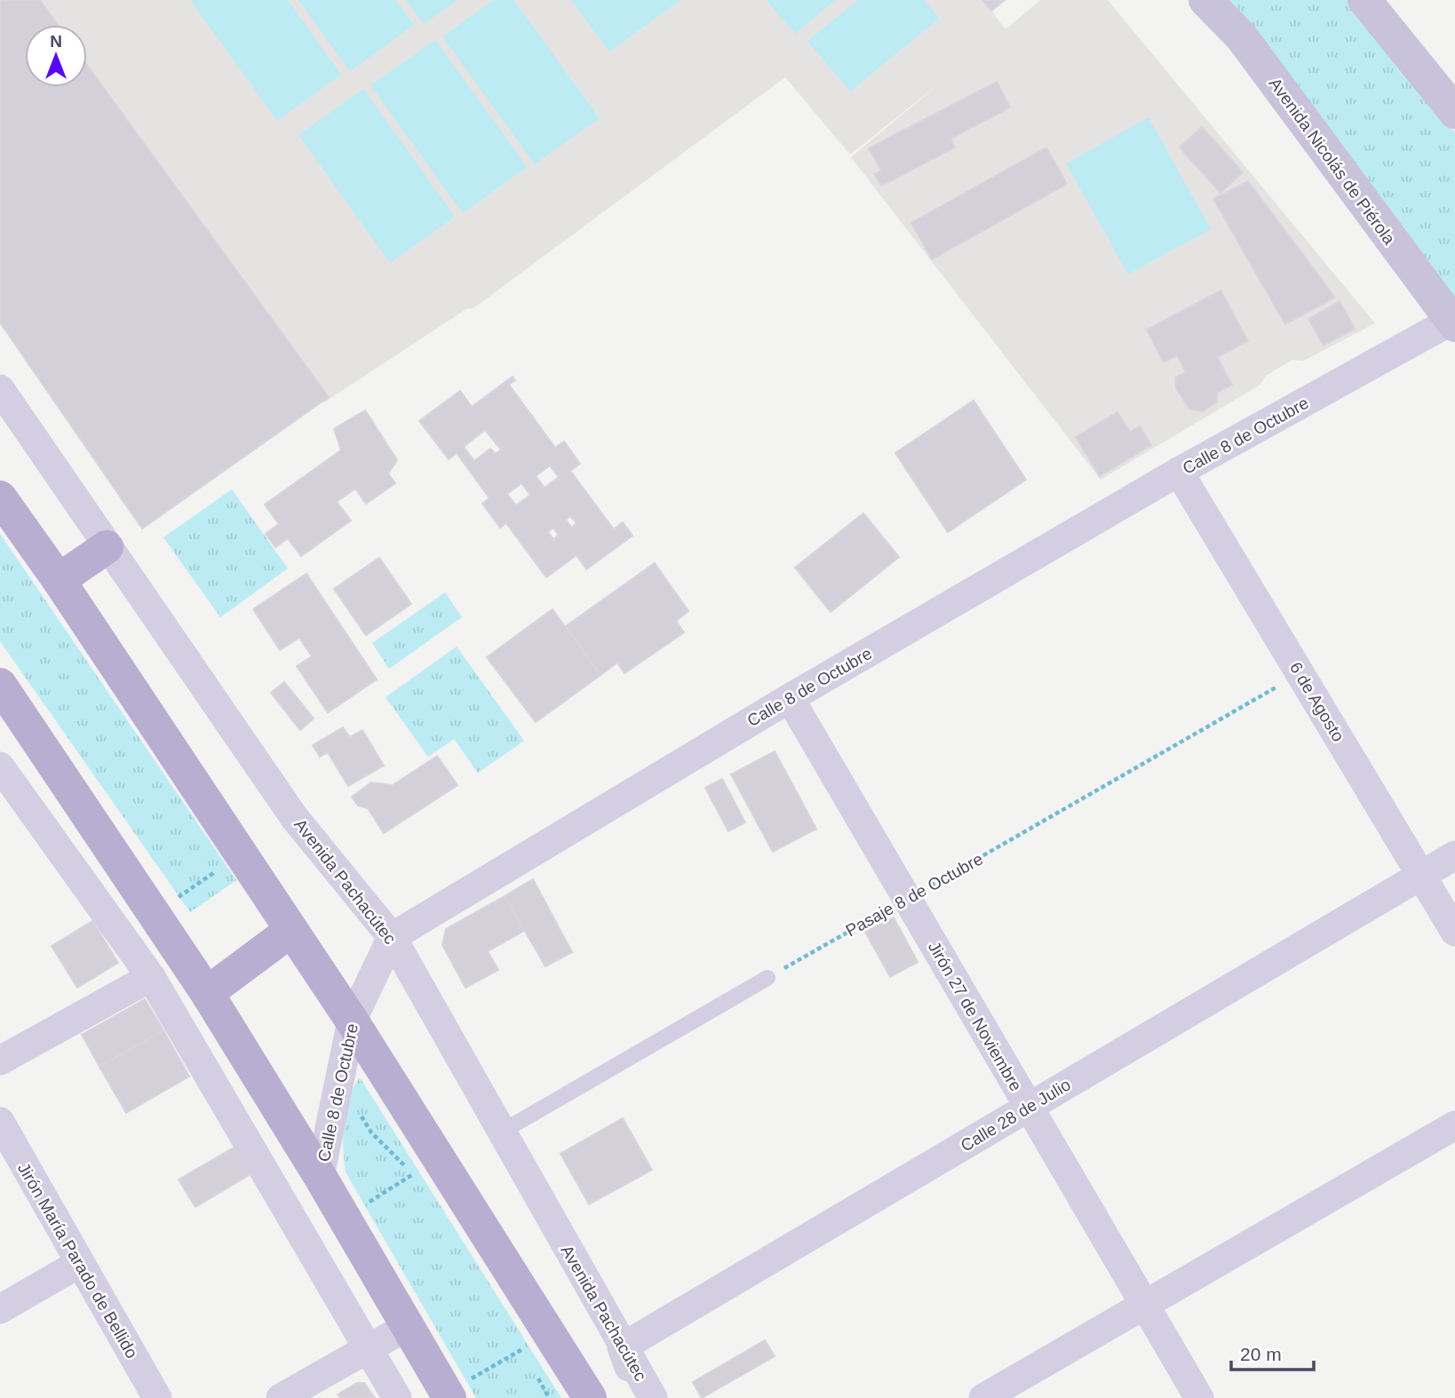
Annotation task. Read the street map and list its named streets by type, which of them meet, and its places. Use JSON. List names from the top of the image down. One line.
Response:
{"streets":{"main road":["Avenida Nicolás de Piérola"],"street":["Calle 8 de Octubre","6 de Agosto","Avenida Pachacútec","Jirón 27 de Noviembre","Calle 28 de Julio","Jirón María Parado de Bellido"],"path":["Pasaje 8 de Octubre"]},"crossings":[["Avenida Nicolás de Piérola","Calle 8 de Octubre"],["Calle 8 de Octubre","6 de Agosto"],["Calle 8 de Octubre","Avenida Pachacútec"],["Calle 8 de Octubre","Jirón 27 de Noviembre"],["6 de Agosto","Pasaje 8 de Octubre"],["6 de Agosto","Calle 28 de Julio"],["Avenida Pachacútec","Calle 28 de Julio"],["Pasaje 8 de Octubre","Jirón 27 de Noviembre"],["Jirón 27 de Noviembre","Calle 28 de Julio"]],"scale_bar":"20 m","north":"top"}
